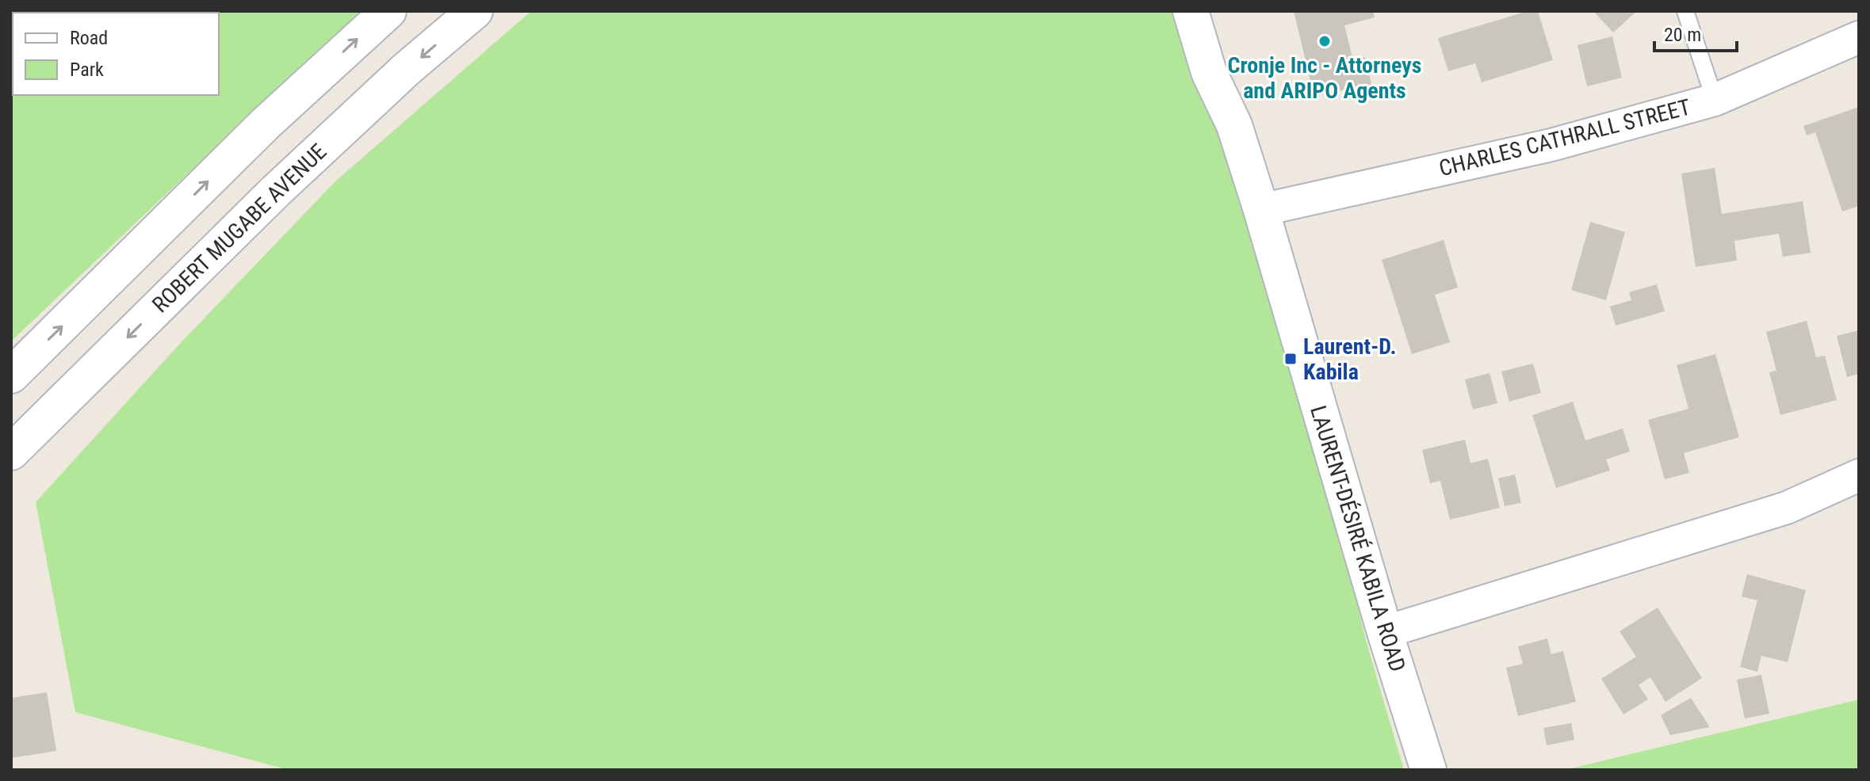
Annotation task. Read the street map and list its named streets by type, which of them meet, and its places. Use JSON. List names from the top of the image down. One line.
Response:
{"streets":{"main road":["ROBERT MUGABE AVENUE","LAURENT-DÉSIRÉ KABILA ROAD"],"street":["CHARLES CATHRALL STREET"]},"crossings":[["CHARLES CATHRALL STREET","LAURENT-DÉSIRÉ KABILA ROAD"]],"places":{"other":["Cronje Inc - Attorneys and ARIPO Agents"],"transit":["Laurent-D. Kabila"]},"legend":["Road","Park"],"scale_bar":"20 m"}
